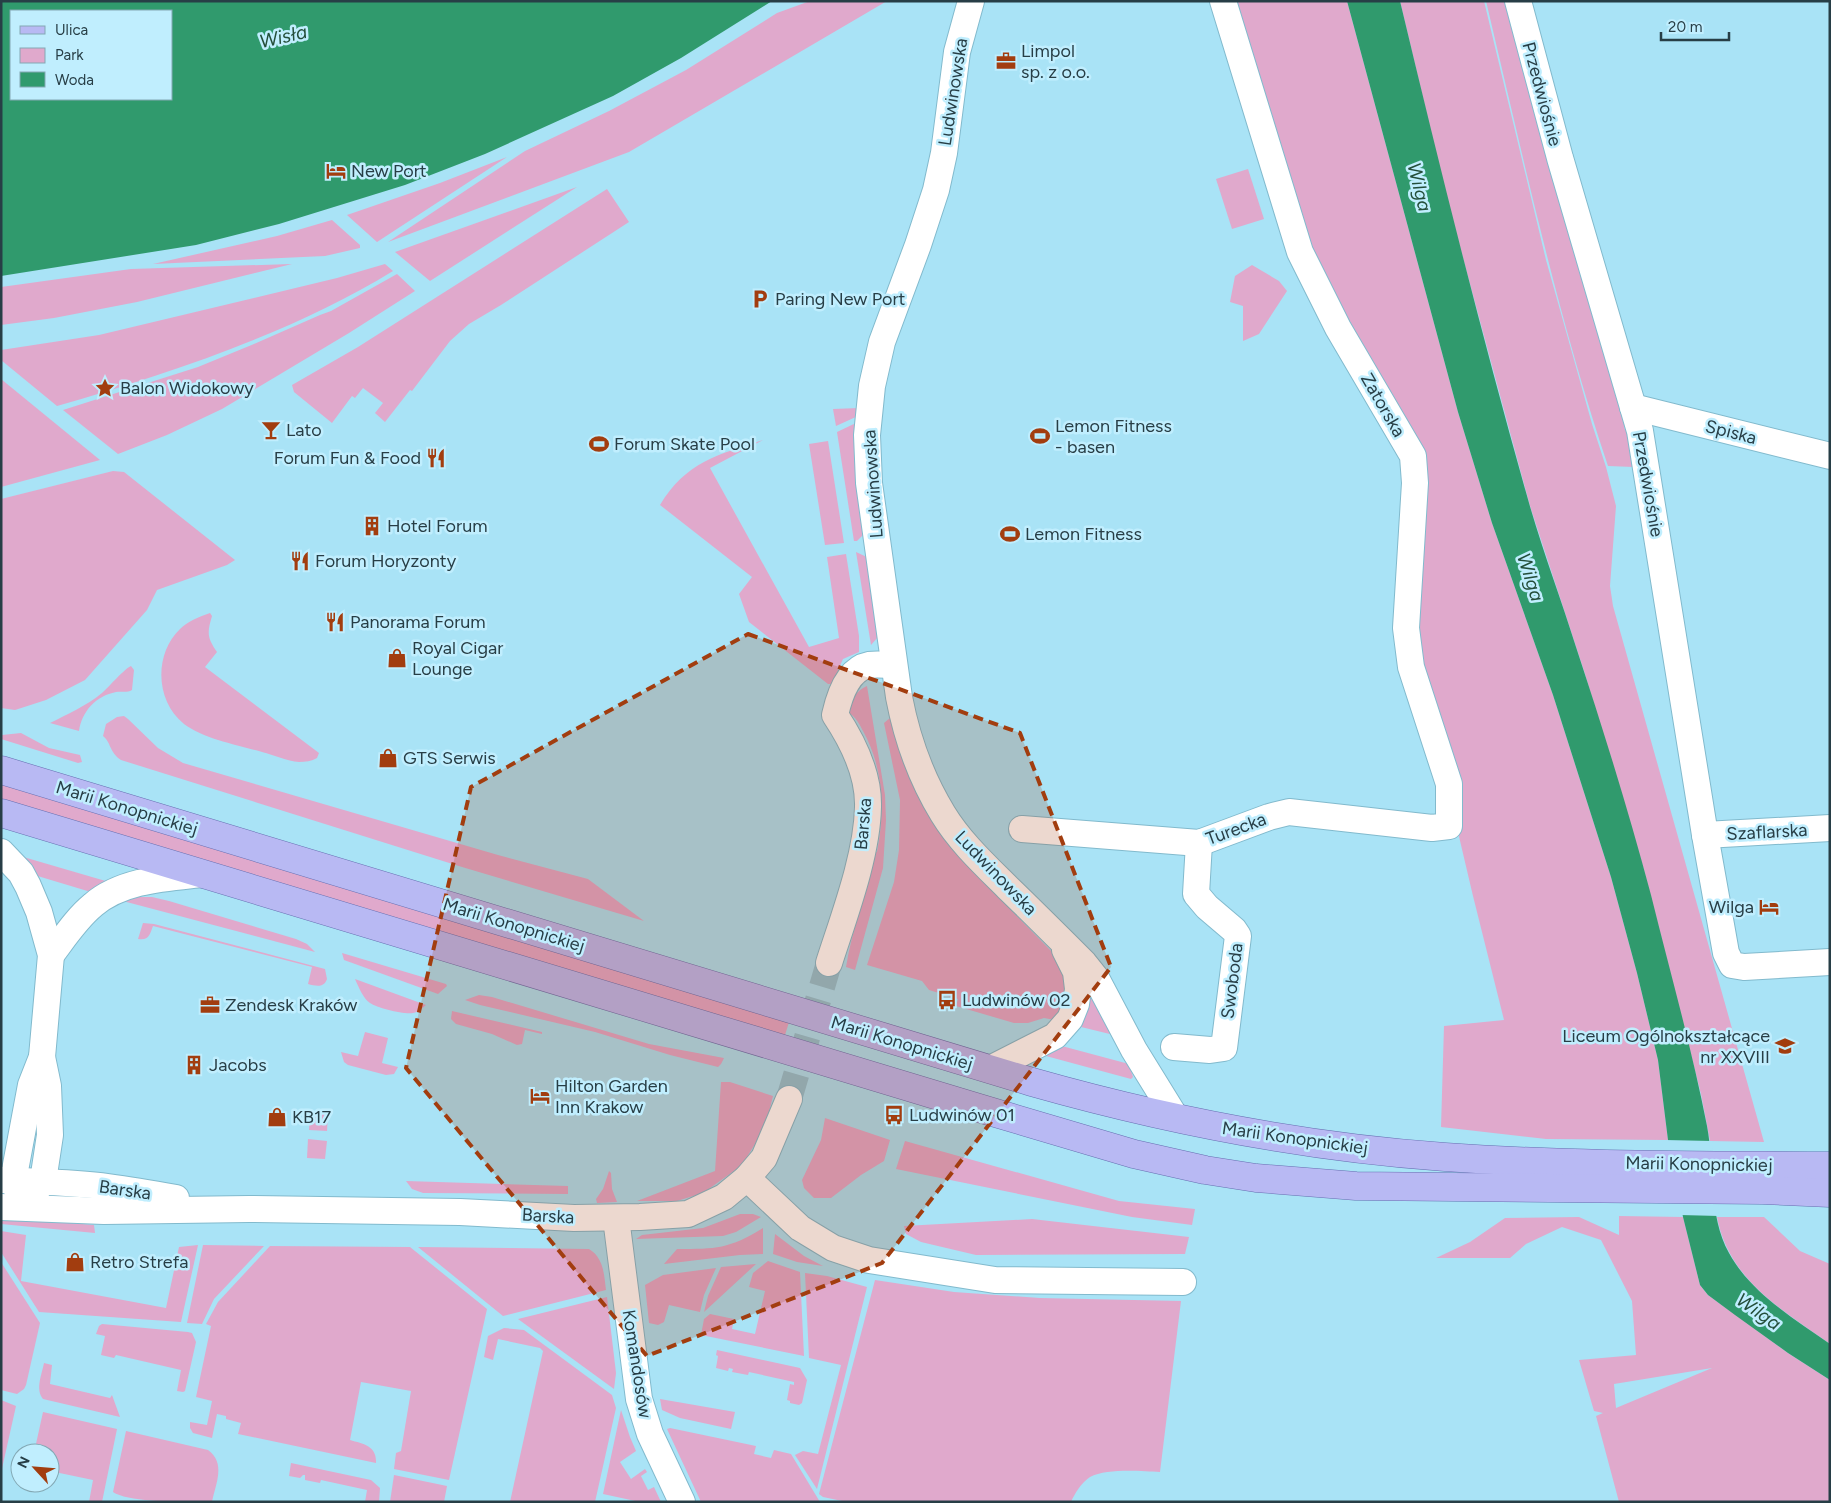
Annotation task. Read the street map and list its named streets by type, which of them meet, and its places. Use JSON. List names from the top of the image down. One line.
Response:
{"streets":{"main road":["Marii Konopnickiej"],"street":["Ludwinowska","Przedwiośnie","Zatorska","Spiska","Barska","Turecka","Szaflarska","Swoboda","Komandosów"]},"crossings":[["Ludwinowska","Marii Konopnickiej"],["Ludwinowska","Barska"],["Przedwiośnie","Spiska"],["Przedwiośnie","Szaflarska"],["Zatorska","Turecka"],["Barska","Komandosów"],["Turecka","Swoboda"]],"water":["Wisła","Wilga"],"places":{"office":["Limpol sp. z o.o.","Zendesk Kraków"],"hotel":["New Port","Wilga","Hilton Garden Inn Krakow"],"parking":["Paring New Port"],"place":["Balon Widokowy"],"bar":["Lato"],"sports":["Lemon Fitness - basen","Forum Skate Pool","Lemon Fitness"],"restaurant":["Forum Fun & Food","Forum Horyzonty","Panorama Forum"],"building":["Hotel Forum","Jacobs"],"shop":["Royal Cigar Lounge","GTS Serwis","KB17","Retro Strefa"],"bus stop":["Ludwinów 02","Ludwinów 01"],"school or university":["Liceum Ogólnokształcące nr XXVIII"]},"legend":["Ulica","Park","Woda"],"scale_bar":"20 m","north":"top left"}
